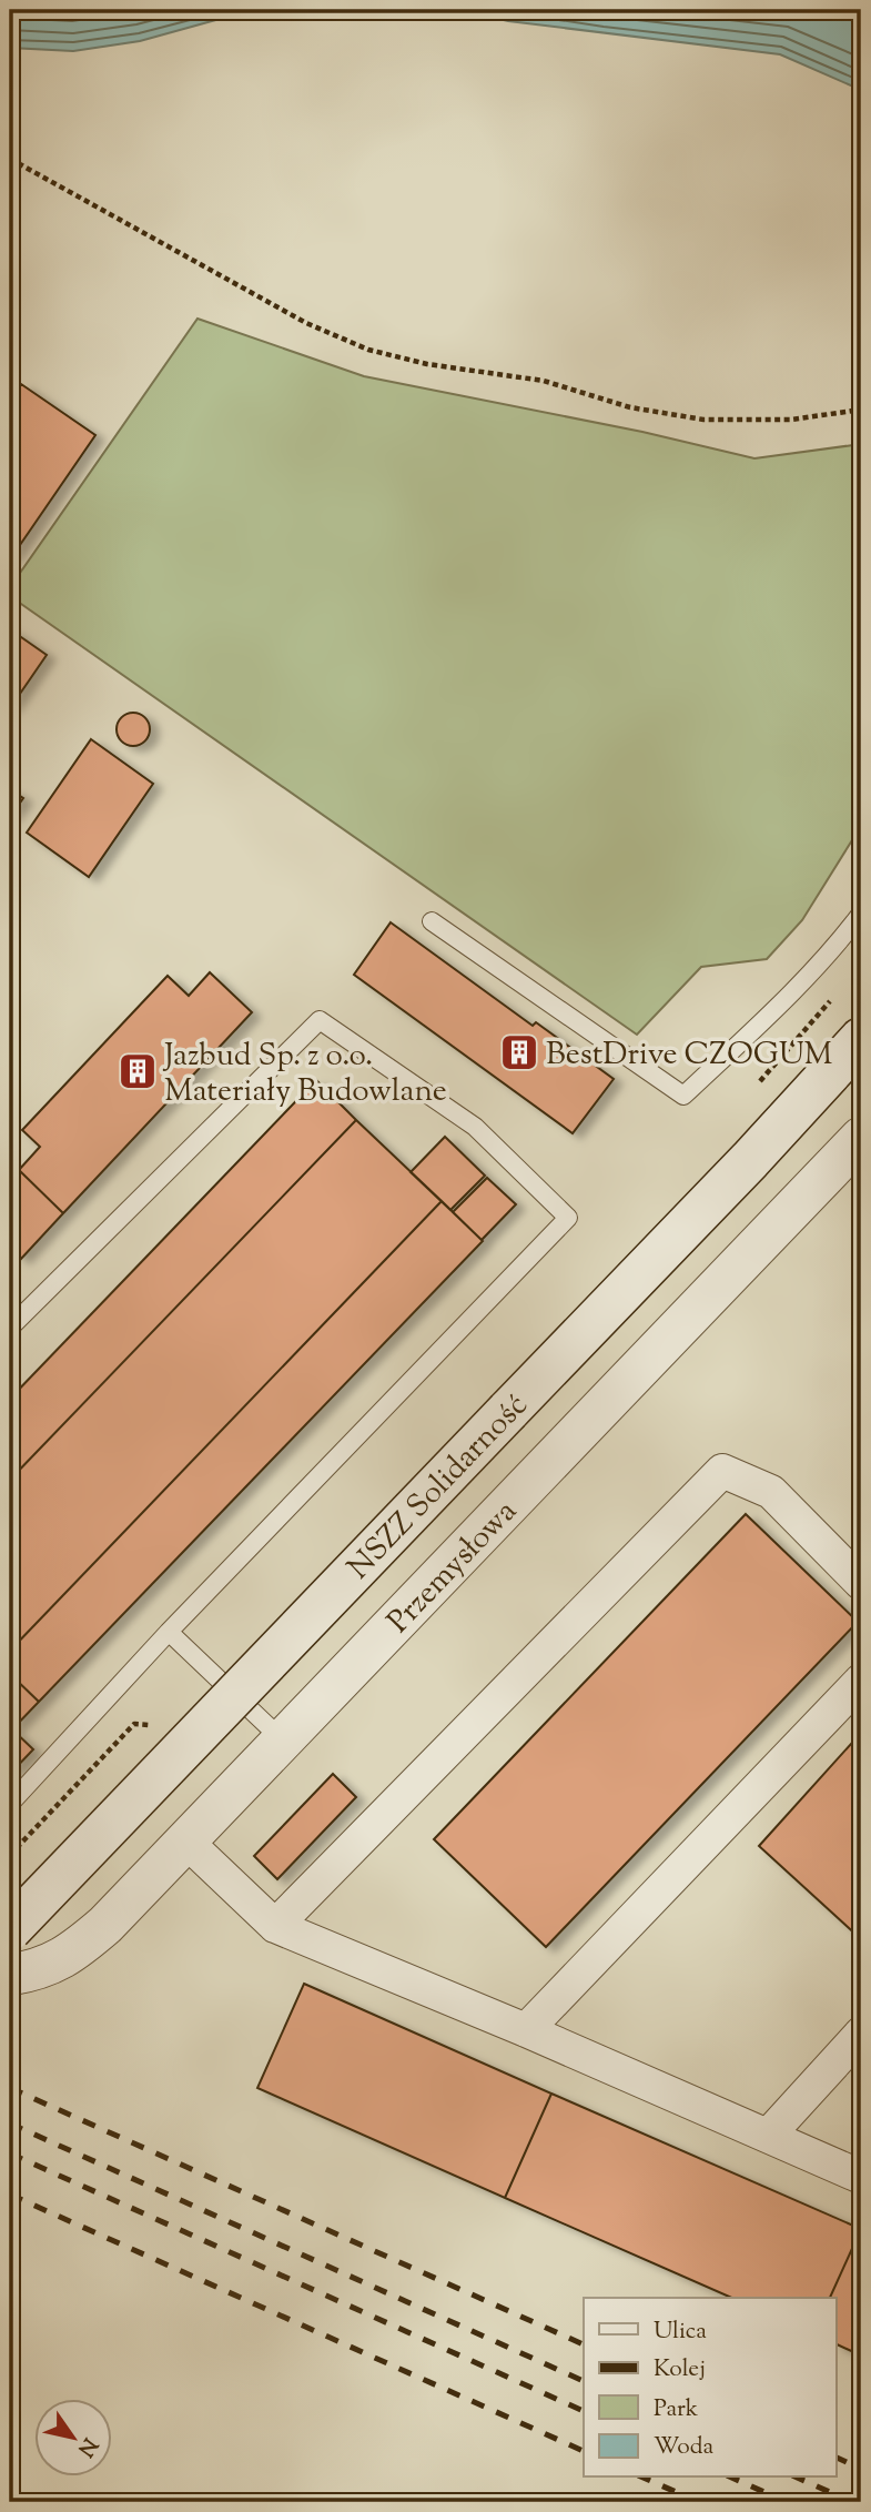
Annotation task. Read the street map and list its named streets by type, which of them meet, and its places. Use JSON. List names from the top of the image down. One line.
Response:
{"streets":{"main road":["NSZZ Solidarność"],"street":["Przemysłowa"]},"places":{"building":["BestDrive CZOGUM","Jazbud Sp. z o.o. Materiały Budowlane"]},"legend":["Ulica","Kolej","Park","Woda"],"north":"bottom right"}
